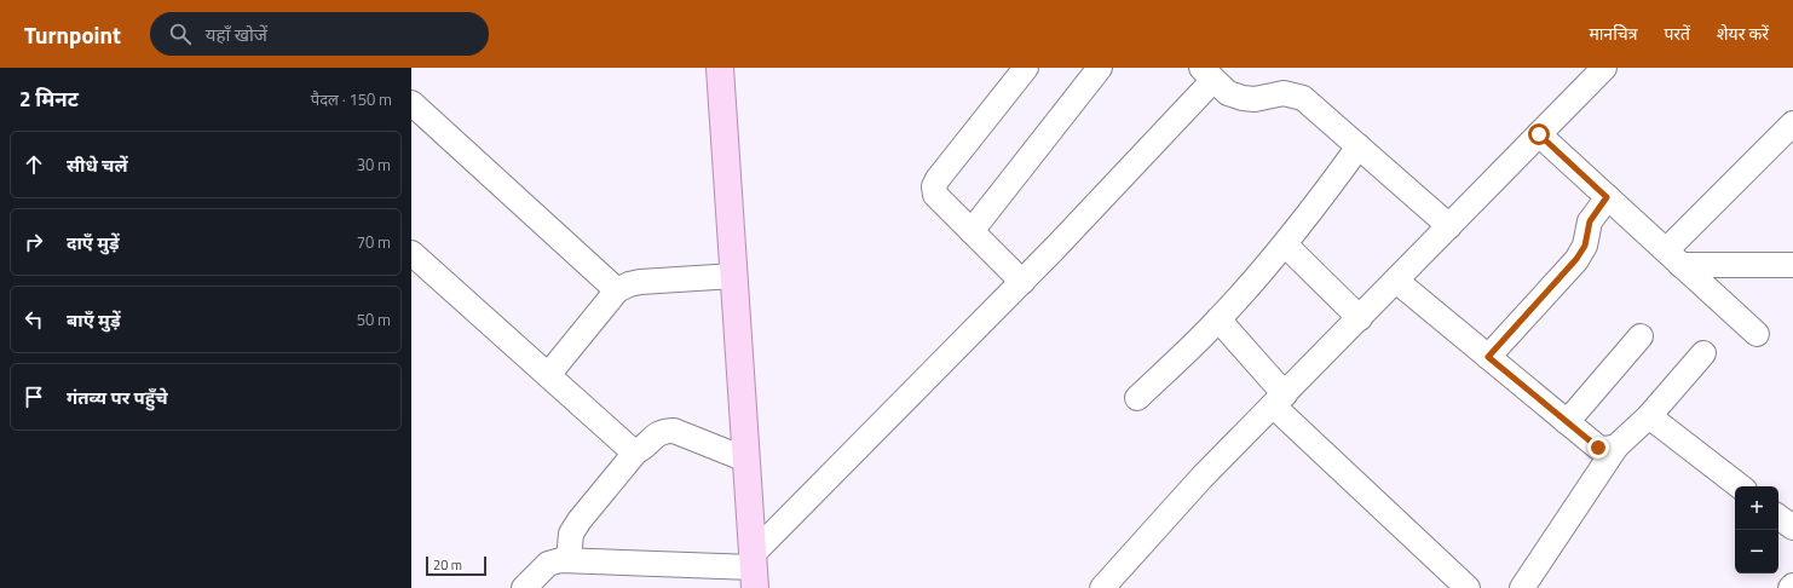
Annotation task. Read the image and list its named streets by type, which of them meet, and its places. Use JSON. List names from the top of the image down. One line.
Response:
{"scale_bar":"20 m","page":{"header":"Turnpoint","search":"यहाँ खोजें","nav":["मानचित्र","परतें","शेयर करें"],"heading":["2 मिनट","पैदल · 150 m"],"list":[["सीधे चलें","30 m"],["दाएँ मुड़ें","70 m"],["बाएँ मुड़ें","50 m"],"गंतव्य पर पहुँचे"],"map_buttons":["+","−"],"scale":"20 m"}}
